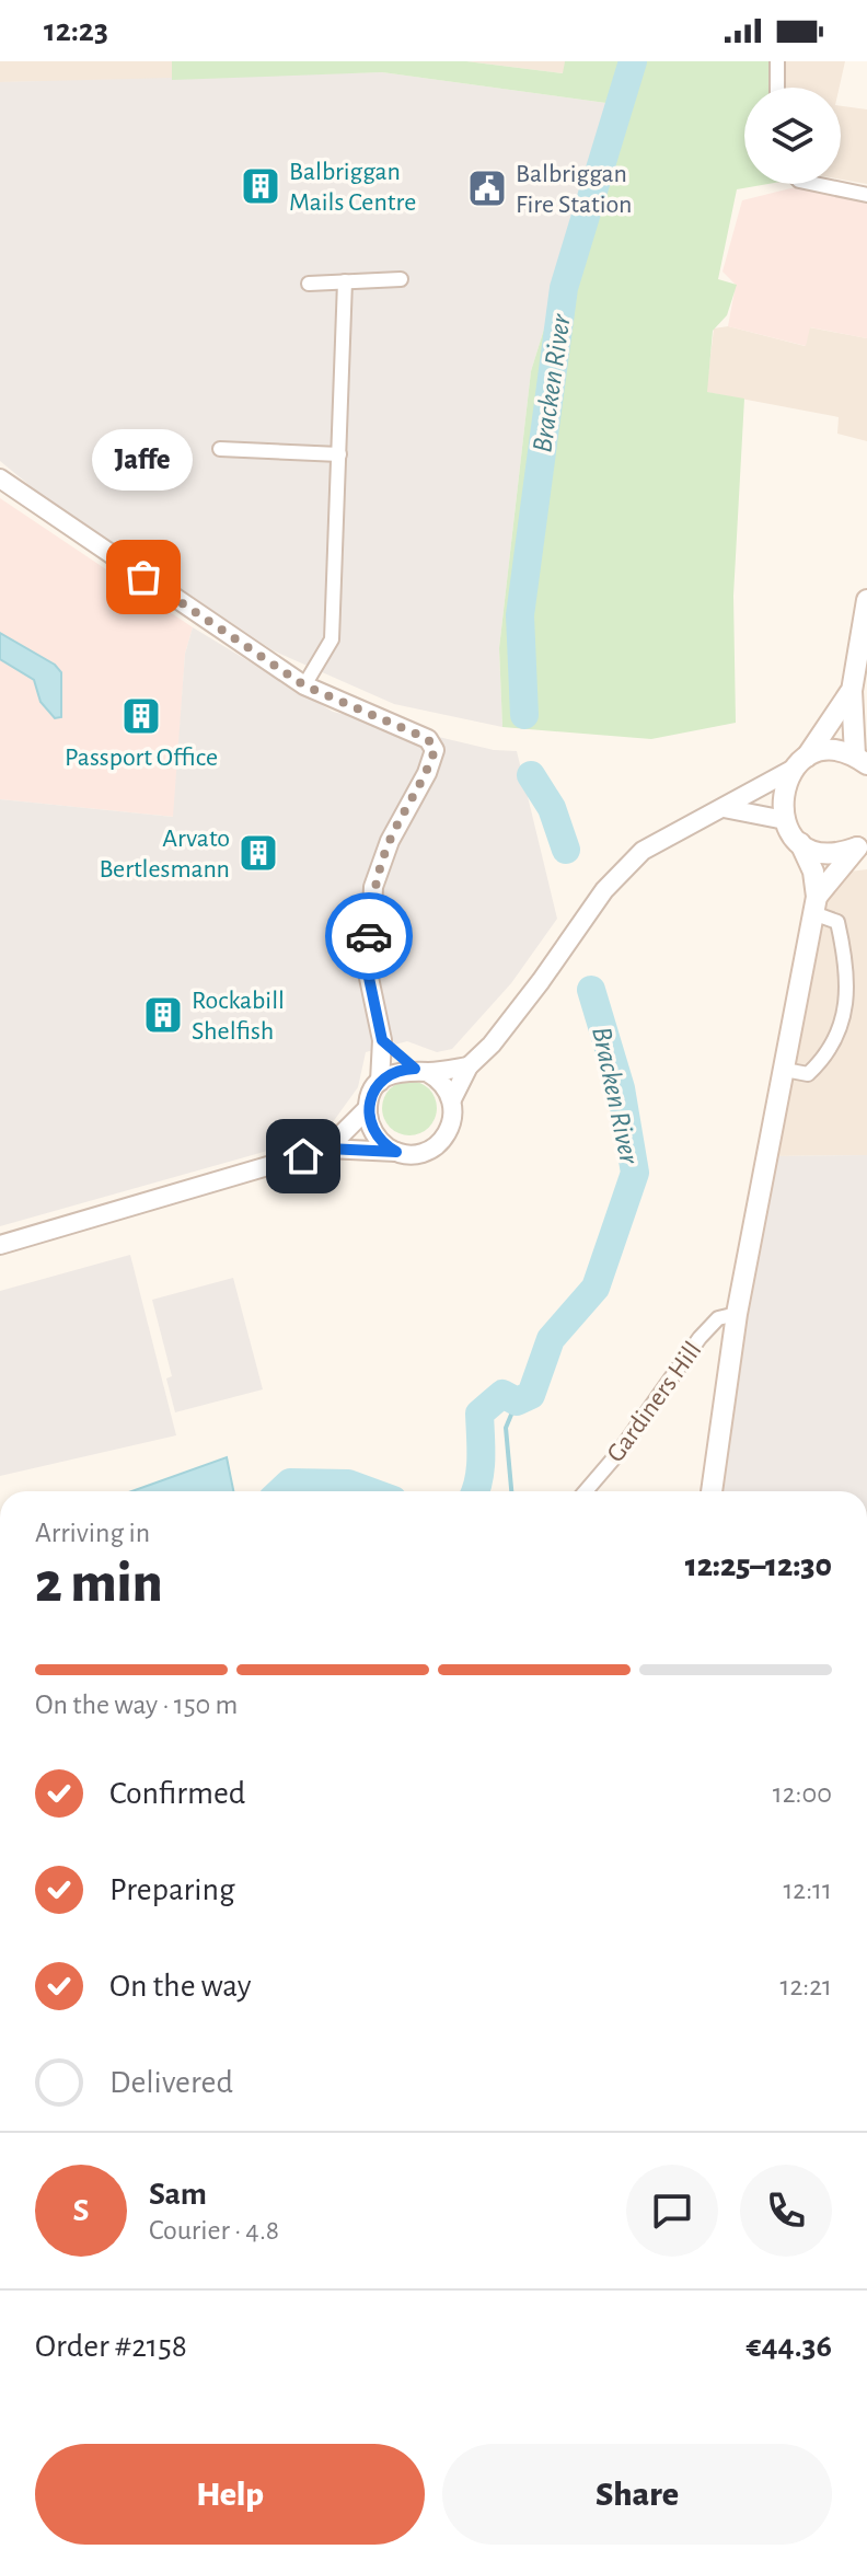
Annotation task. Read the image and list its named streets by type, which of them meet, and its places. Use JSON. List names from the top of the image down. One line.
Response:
{"streets":{"street":["Gardiners Hill"]},"water":["Bracken River"],"places":{"building":["Balbriggan Mails Centre","Passport Office","Arvato Bertlesmann","Rockabill Shelfish"],"public building":["Balbriggan Fire Station"],"other":["Jaffe"]},"page":{"status":"12:23","bubble":"Jaffe","heading":["2 min","Arriving in","12:25–12:30"],"panel":["Sam","Courier · 4.8","Order #2158","€44.36"],"bar":"On the way · 150 m","list":[["Confirmed","12:00"],["Preparing","12:11"],["On the way","12:21"],"Delivered"],"round":"S","buttons":["Help","Share"]}}
